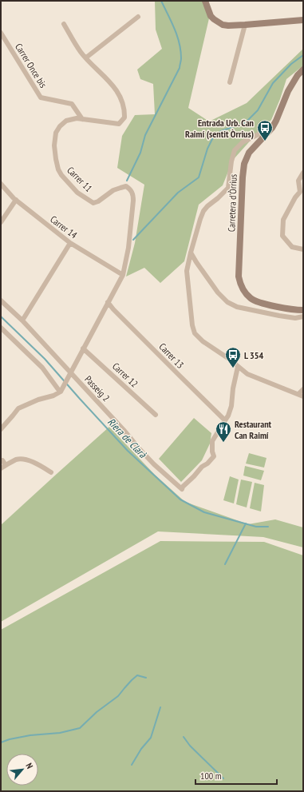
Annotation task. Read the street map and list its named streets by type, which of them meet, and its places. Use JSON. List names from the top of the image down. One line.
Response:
{"streets":{"street":["Carrer Once bis","Carrer 11","Carretera d'Òrrius","Carrer 14","Carrer 13","Carrer 12","Passeig 2"]},"crossings":[["Carrer Once bis","Carrer 11"],["Carrer 11","Carrer 14"],["Carrer 11","Carrer 13"],["Carrer 11","Carrer 12"],["Carrer 11","Passeig 2"],["Carrer 13","Passeig 2"]],"water":["Riera de Clarà"],"places":{"bus stop":["Entrada Urb. Can Raimí (sentit Òrrius)","L 354"],"restaurant":["Restaurant Can Raimí"]},"scale_bar":"100 m","north":"top right"}
